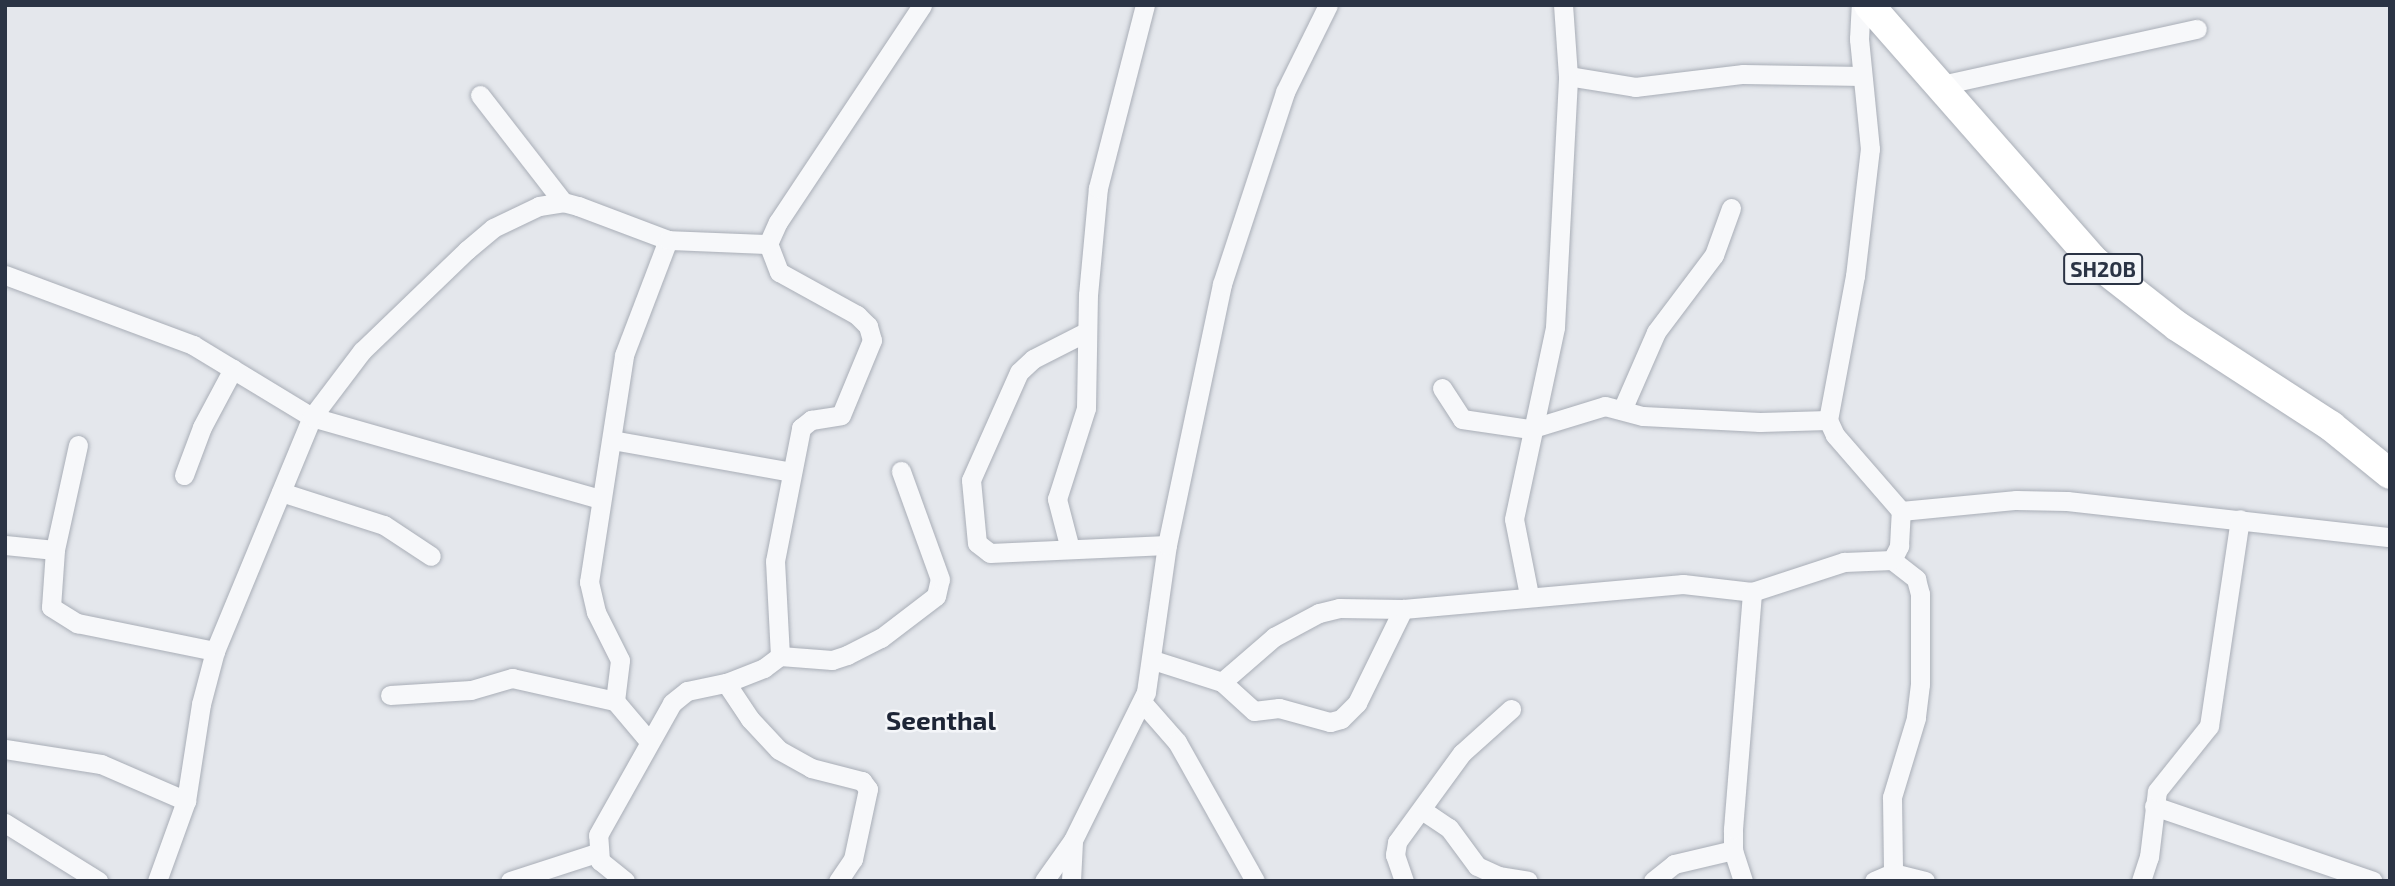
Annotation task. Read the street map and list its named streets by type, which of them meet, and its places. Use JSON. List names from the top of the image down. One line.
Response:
{"streets":{"main road":["SH20B"]},"districts":["Seenthal"]}
